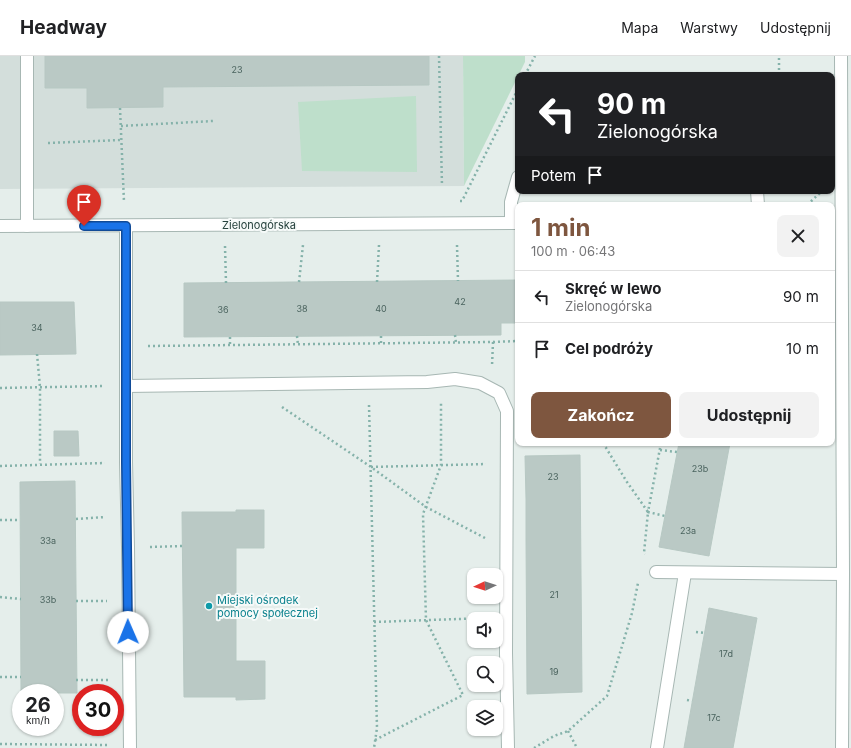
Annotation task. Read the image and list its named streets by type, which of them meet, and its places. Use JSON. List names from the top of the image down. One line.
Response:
{"streets":{"street":["Zielonogórska"]},"places":["Miejski ośrodek pomocy społecznej"],"house_numbers":["23","42","38","40","36","34","23b","23","23a","33a","21","33b","17d","19","17c"],"north":"left","page":{"header":"Headway","nav":["Mapa","Warstwy","Udostępnij"],"turn":["90 m","Zielonogórska"],"then":"Potem","heading":["1 min","100 m · 06:43"],"list":[{"name":"Skręć w lewo","note":"Zielonogórska","value":"90 m"},{"name":"Cel podróży","value":"10 m"}],"buttons":["Zakończ","Udostępnij"],"speed":"26 km/h","limit":"30"}}
